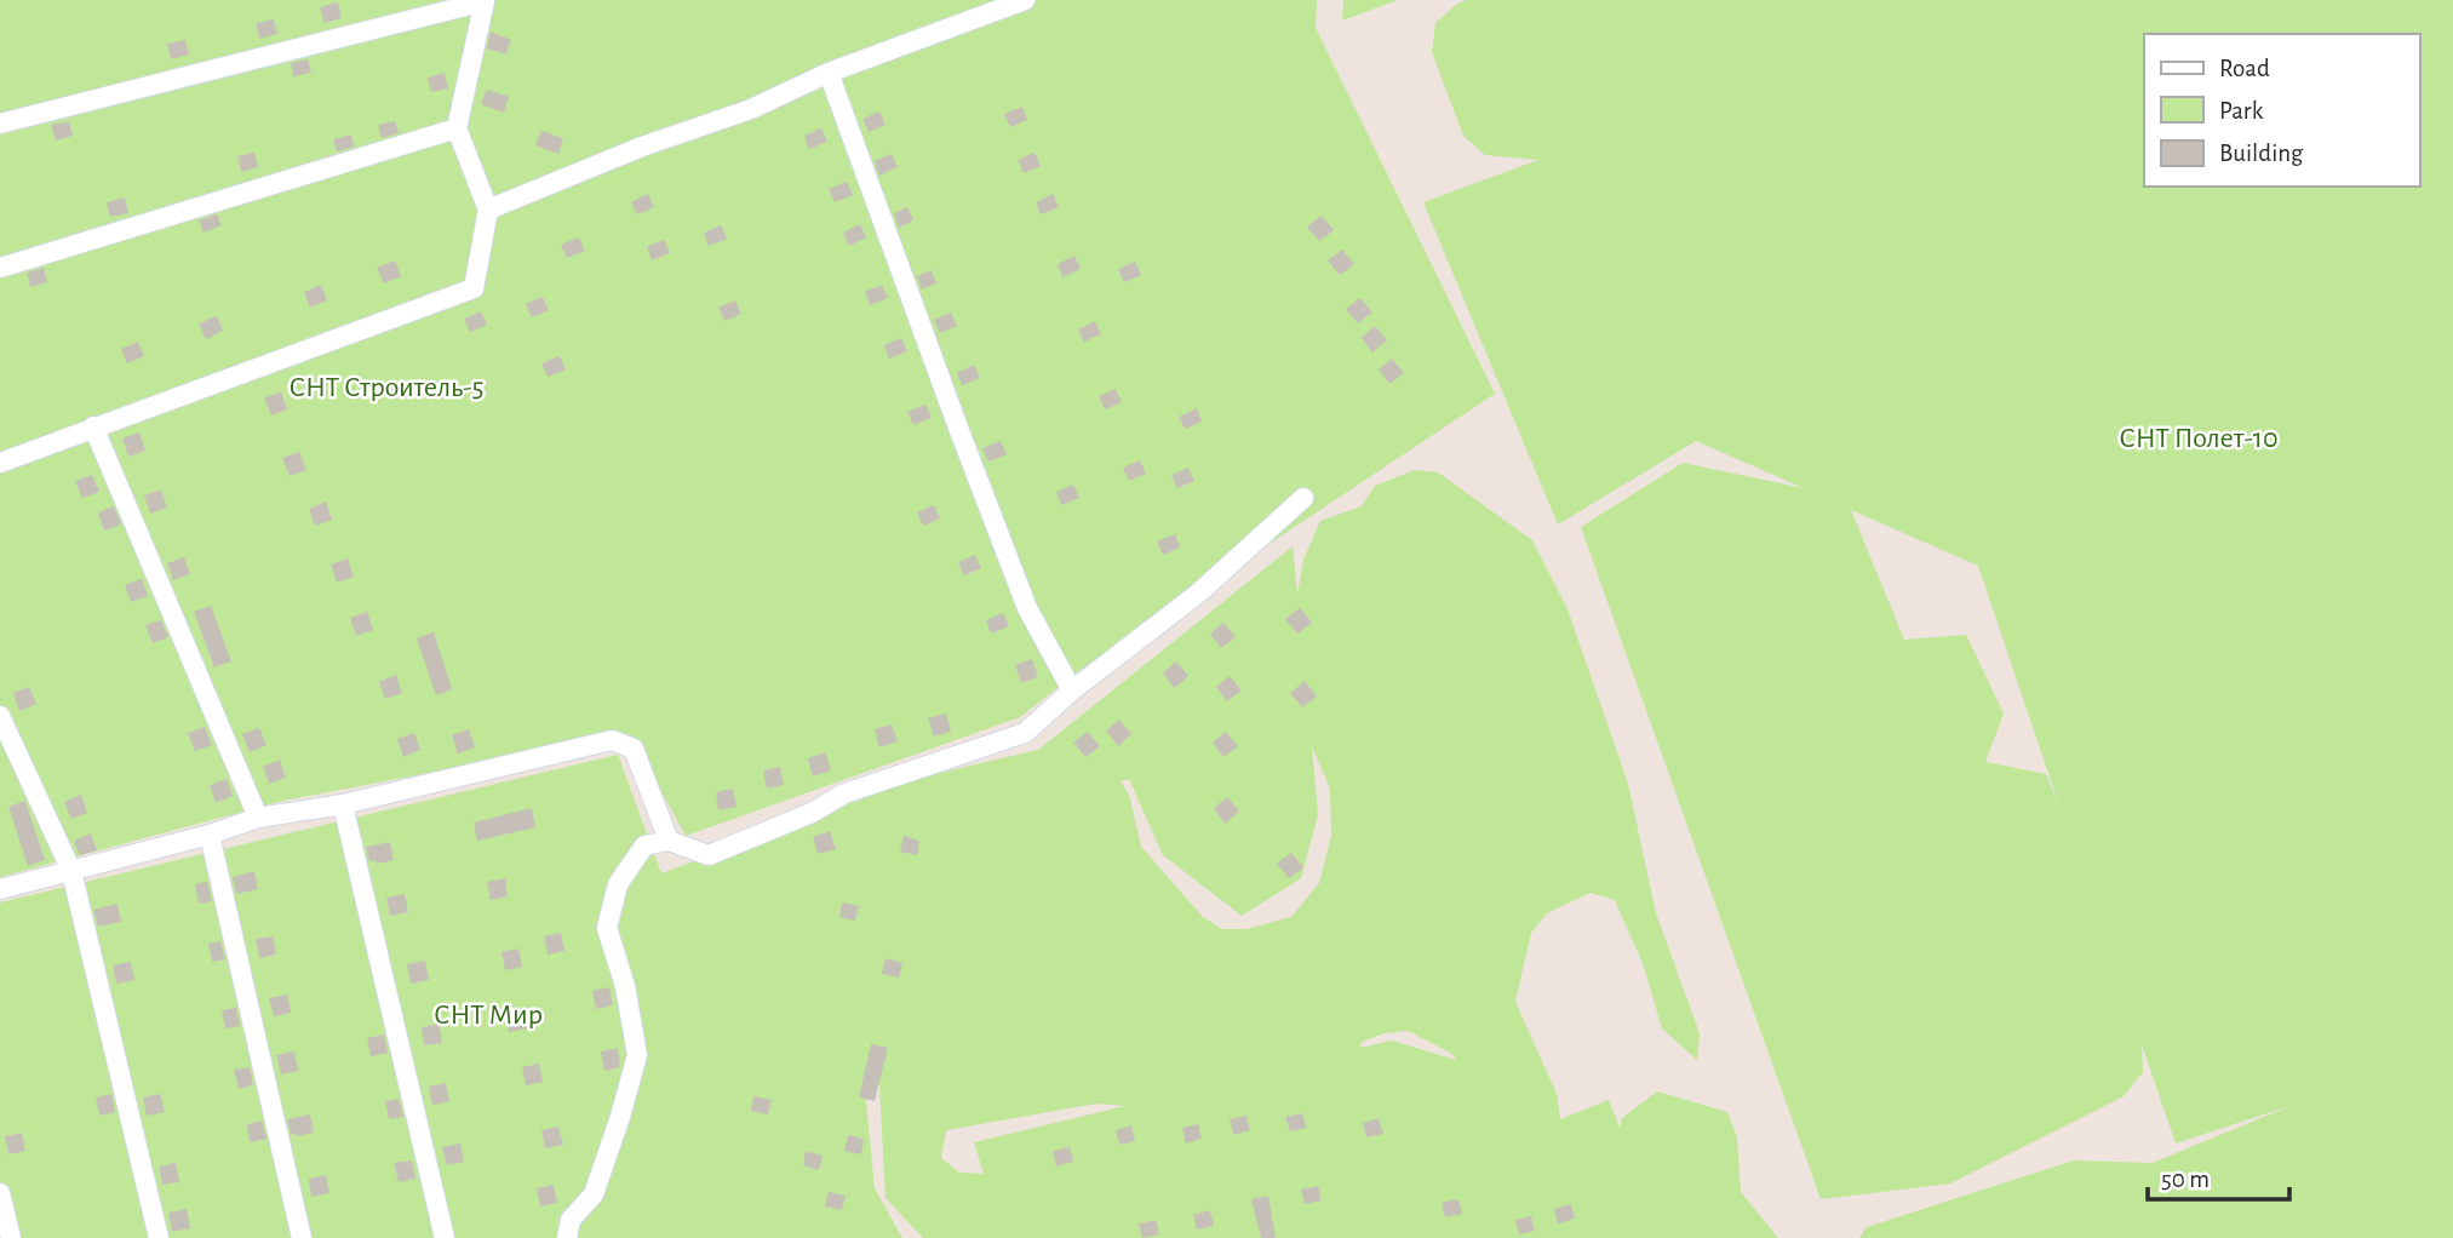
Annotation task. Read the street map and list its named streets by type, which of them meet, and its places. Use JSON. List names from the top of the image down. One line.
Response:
{"parks":["СНТ Строитель-5","СНТ Полет-10","СНТ Мир"],"legend":["Road","Park","Building"],"scale_bar":"50 m"}
